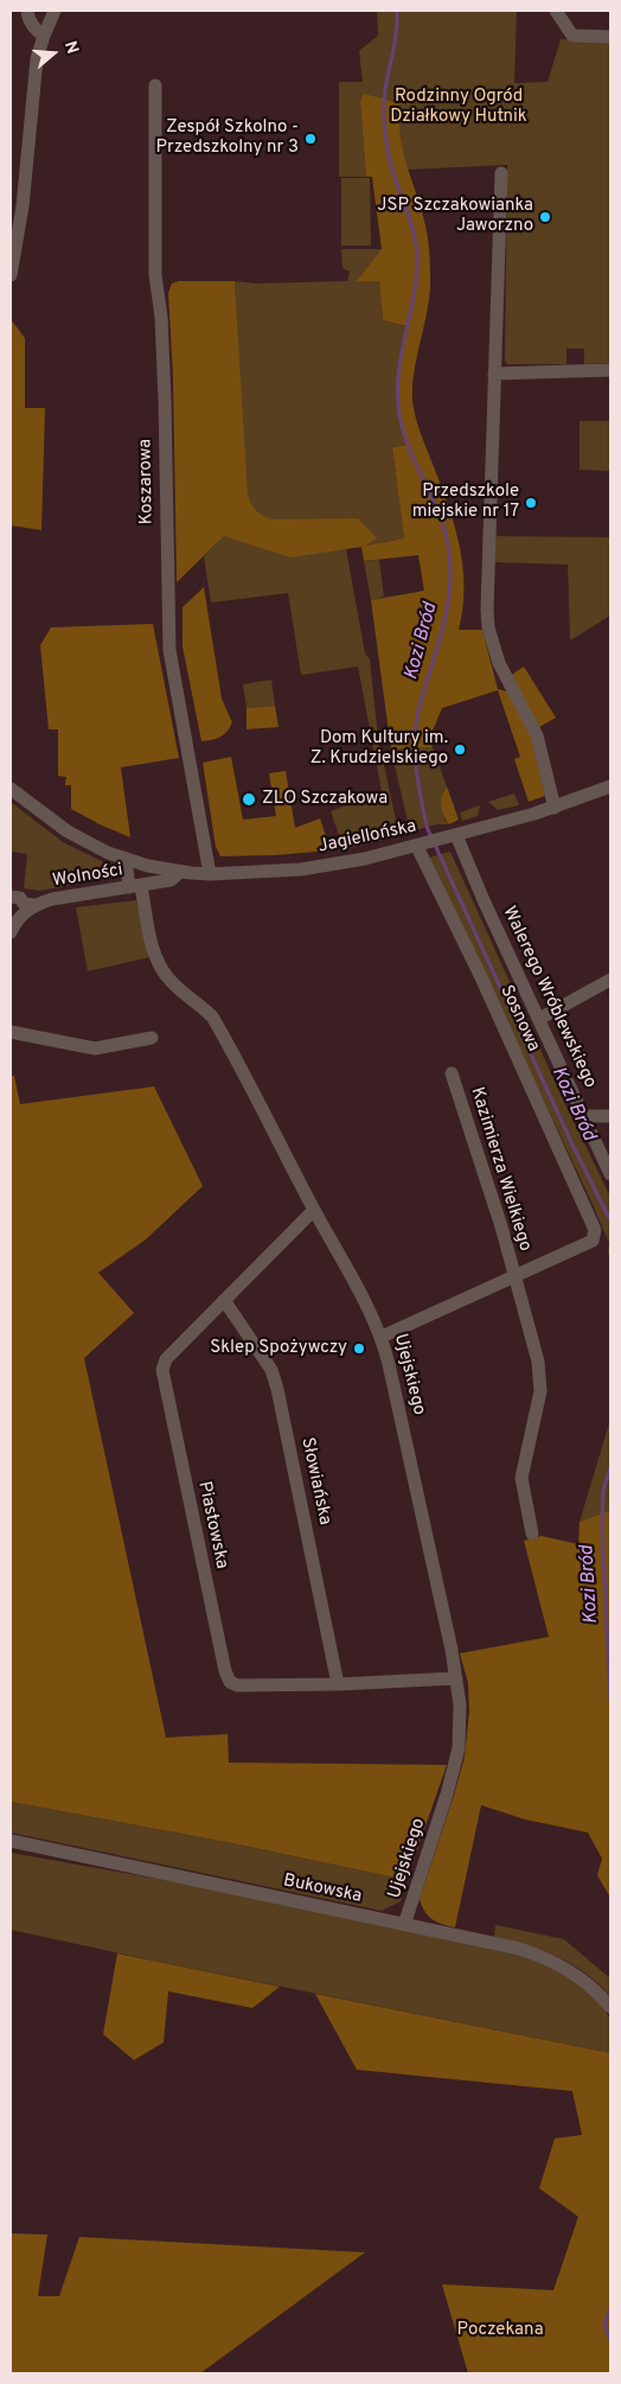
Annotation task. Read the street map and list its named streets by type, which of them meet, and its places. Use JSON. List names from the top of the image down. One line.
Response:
{"streets":{"street":["Koszarowa","Jagiellońska","Wolności","Walerego Wróblewskiego","Sosnowa","Kazimierza Wielkiego","Ujejskiego","Słowiańska","Piastowska","Bukowska"]},"crossings":[["Koszarowa","Jagiellońska"],["Jagiellońska","Wolności"],["Jagiellońska","Walerego Wróblewskiego"],["Jagiellońska","Sosnowa"],["Jagiellońska","Ujejskiego"],["Wolności","Ujejskiego"],["Sosnowa","Kazimierza Wielkiego"],["Kazimierza Wielkiego","Ujejskiego"],["Ujejskiego","Piastowska"],["Ujejskiego","Bukowska"],["Słowiańska","Piastowska"]],"water":["Kozi Bród"],"parks":["Rodzinny Ogród Działkowy Hutnik","Poczekana"],"places":["Zespół Szkolno - Przedszkolny nr 3","JSP Szczakowianka Jaworzno","Przedszkole miejskie nr 17","Dom Kultury im. Z. Krudzielskiego","ZLO Szczakowa","Sklep Spożywczy"],"north":"right"}
